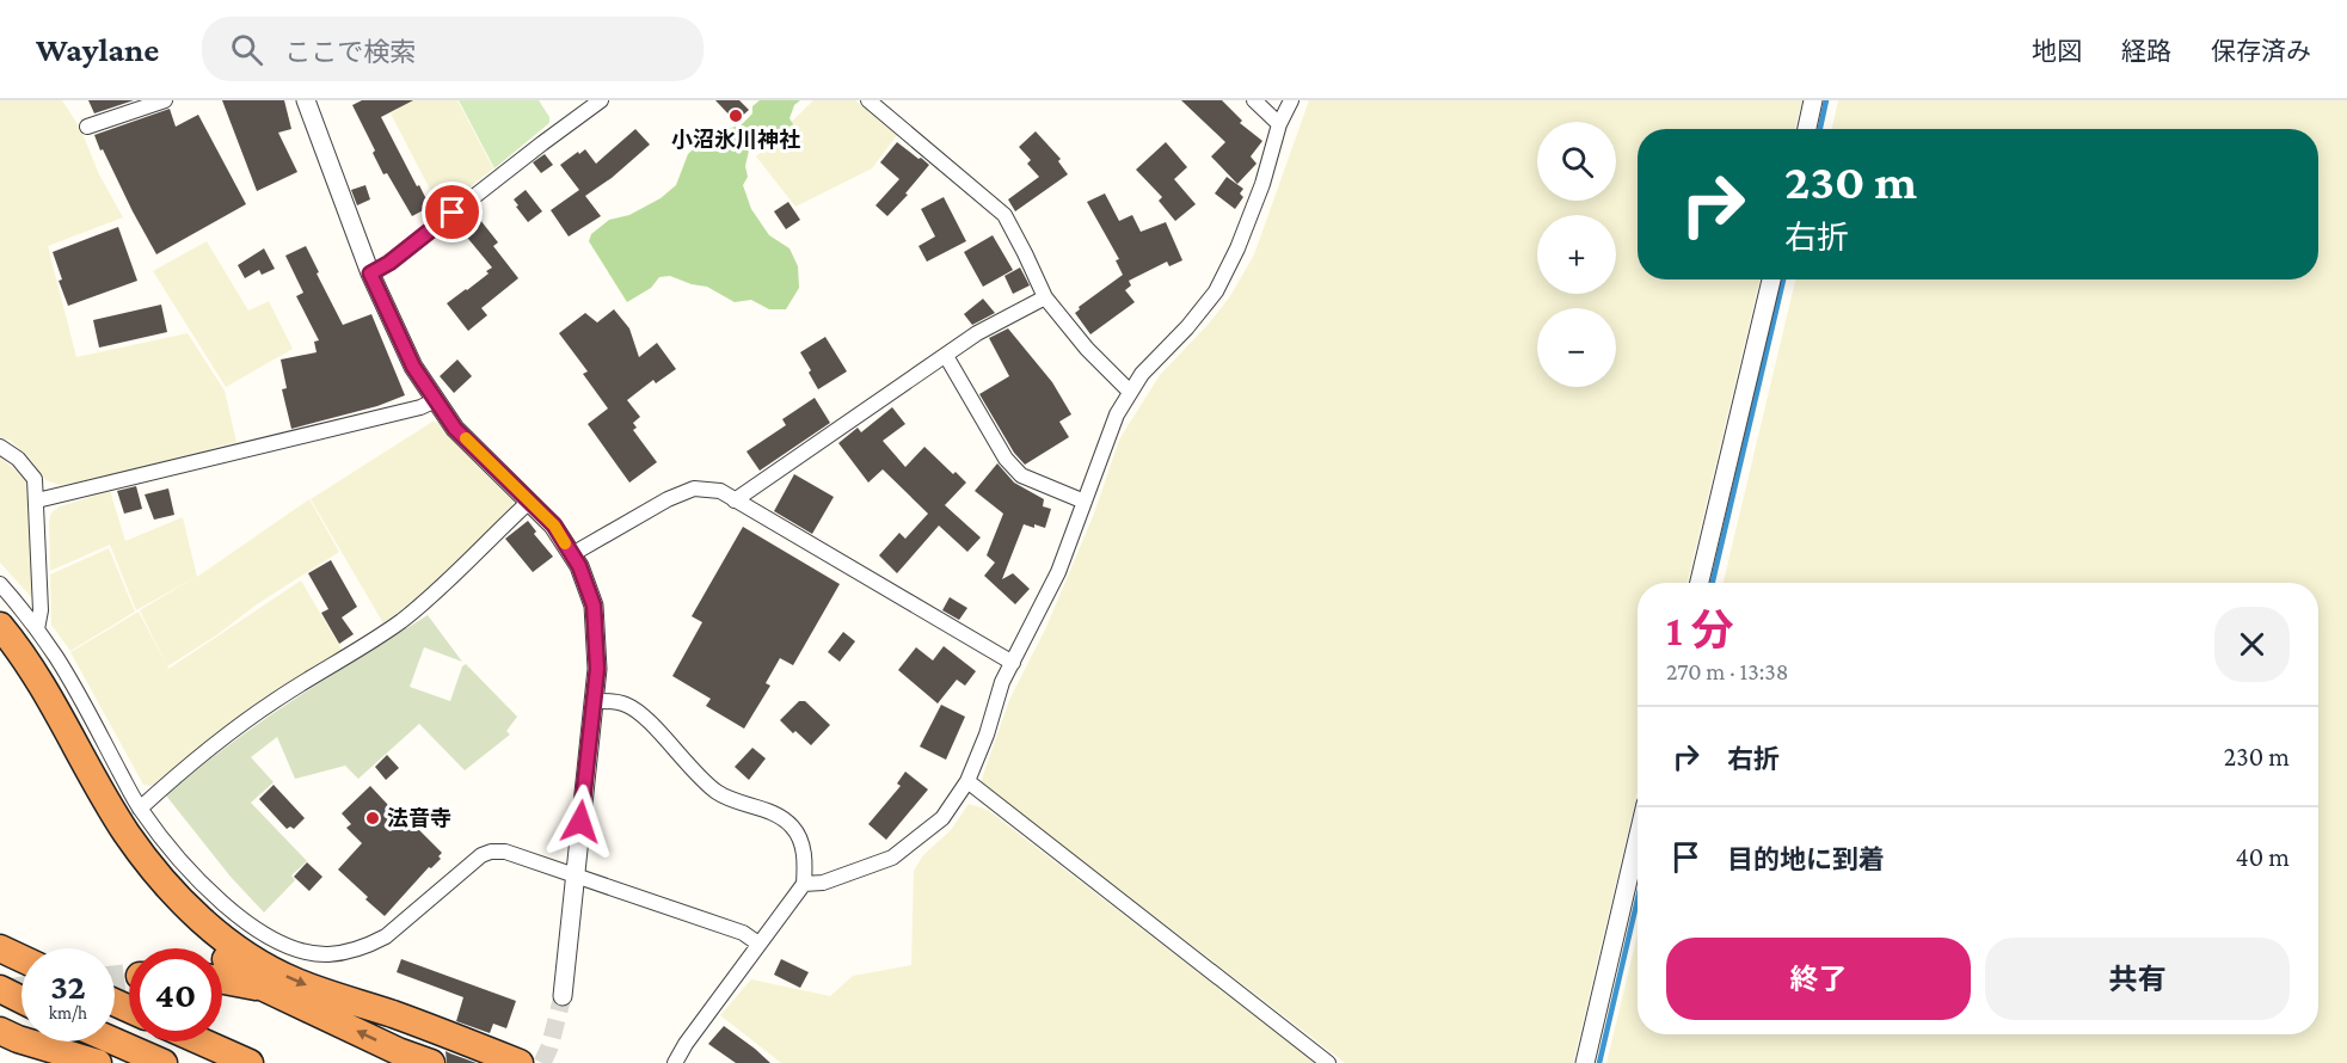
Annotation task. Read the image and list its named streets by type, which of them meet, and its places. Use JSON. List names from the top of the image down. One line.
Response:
{"places":["小沼氷川神社","法音寺"],"page":{"header":"Waylane","search":"ここで検索","nav":["地図","経路","保存済み"],"map_buttons":["+","−"],"turn":["230 m","右折"],"heading":["1 分","270 m · 13:38"],"list":[{"name":"右折","value":"230 m"},{"name":"目的地に到着","value":"40 m"}],"buttons":["終了","共有"],"speed":"32 km/h","limit":"40"}}
